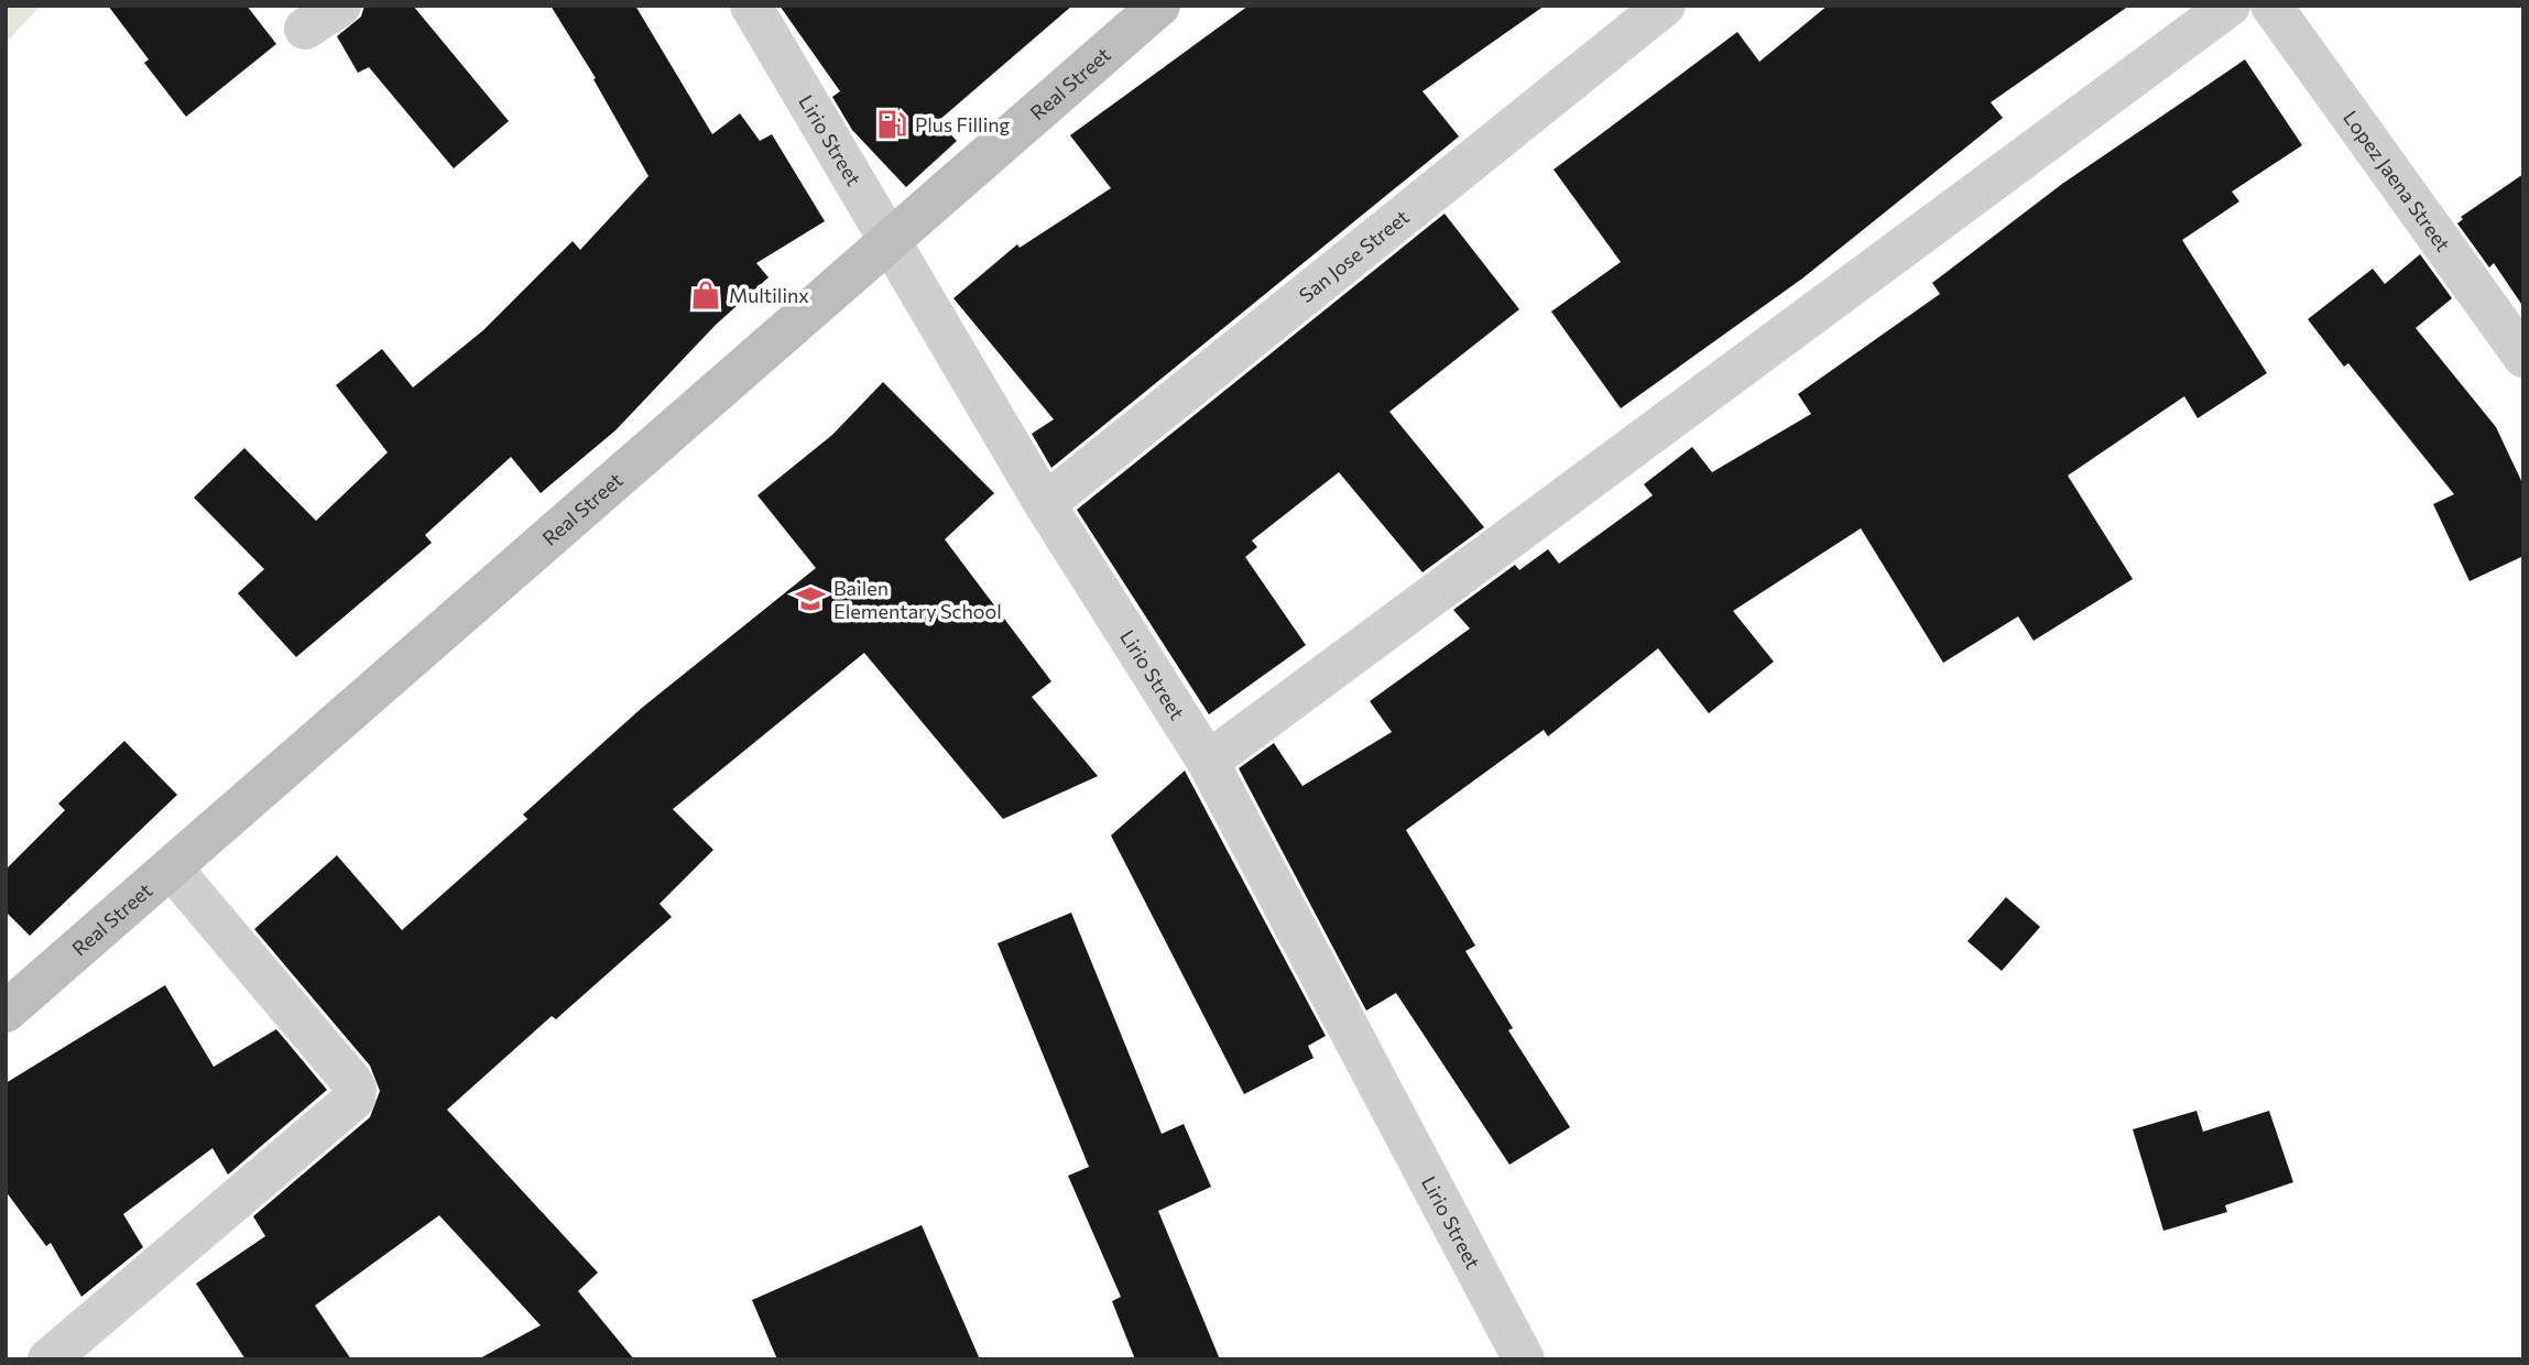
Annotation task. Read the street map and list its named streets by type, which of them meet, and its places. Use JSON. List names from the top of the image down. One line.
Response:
{"streets":{"main road":["Real Street"],"street":["Lirio Street","Lopez Jaena Street","San Jose Street"]},"crossings":[["Real Street","Lirio Street"],["Lirio Street","San Jose Street"]],"places":{"fuel station":["Plus Filling"],"shop":["Multilinx"],"school or university":["Bailen Elementary School"]}}
